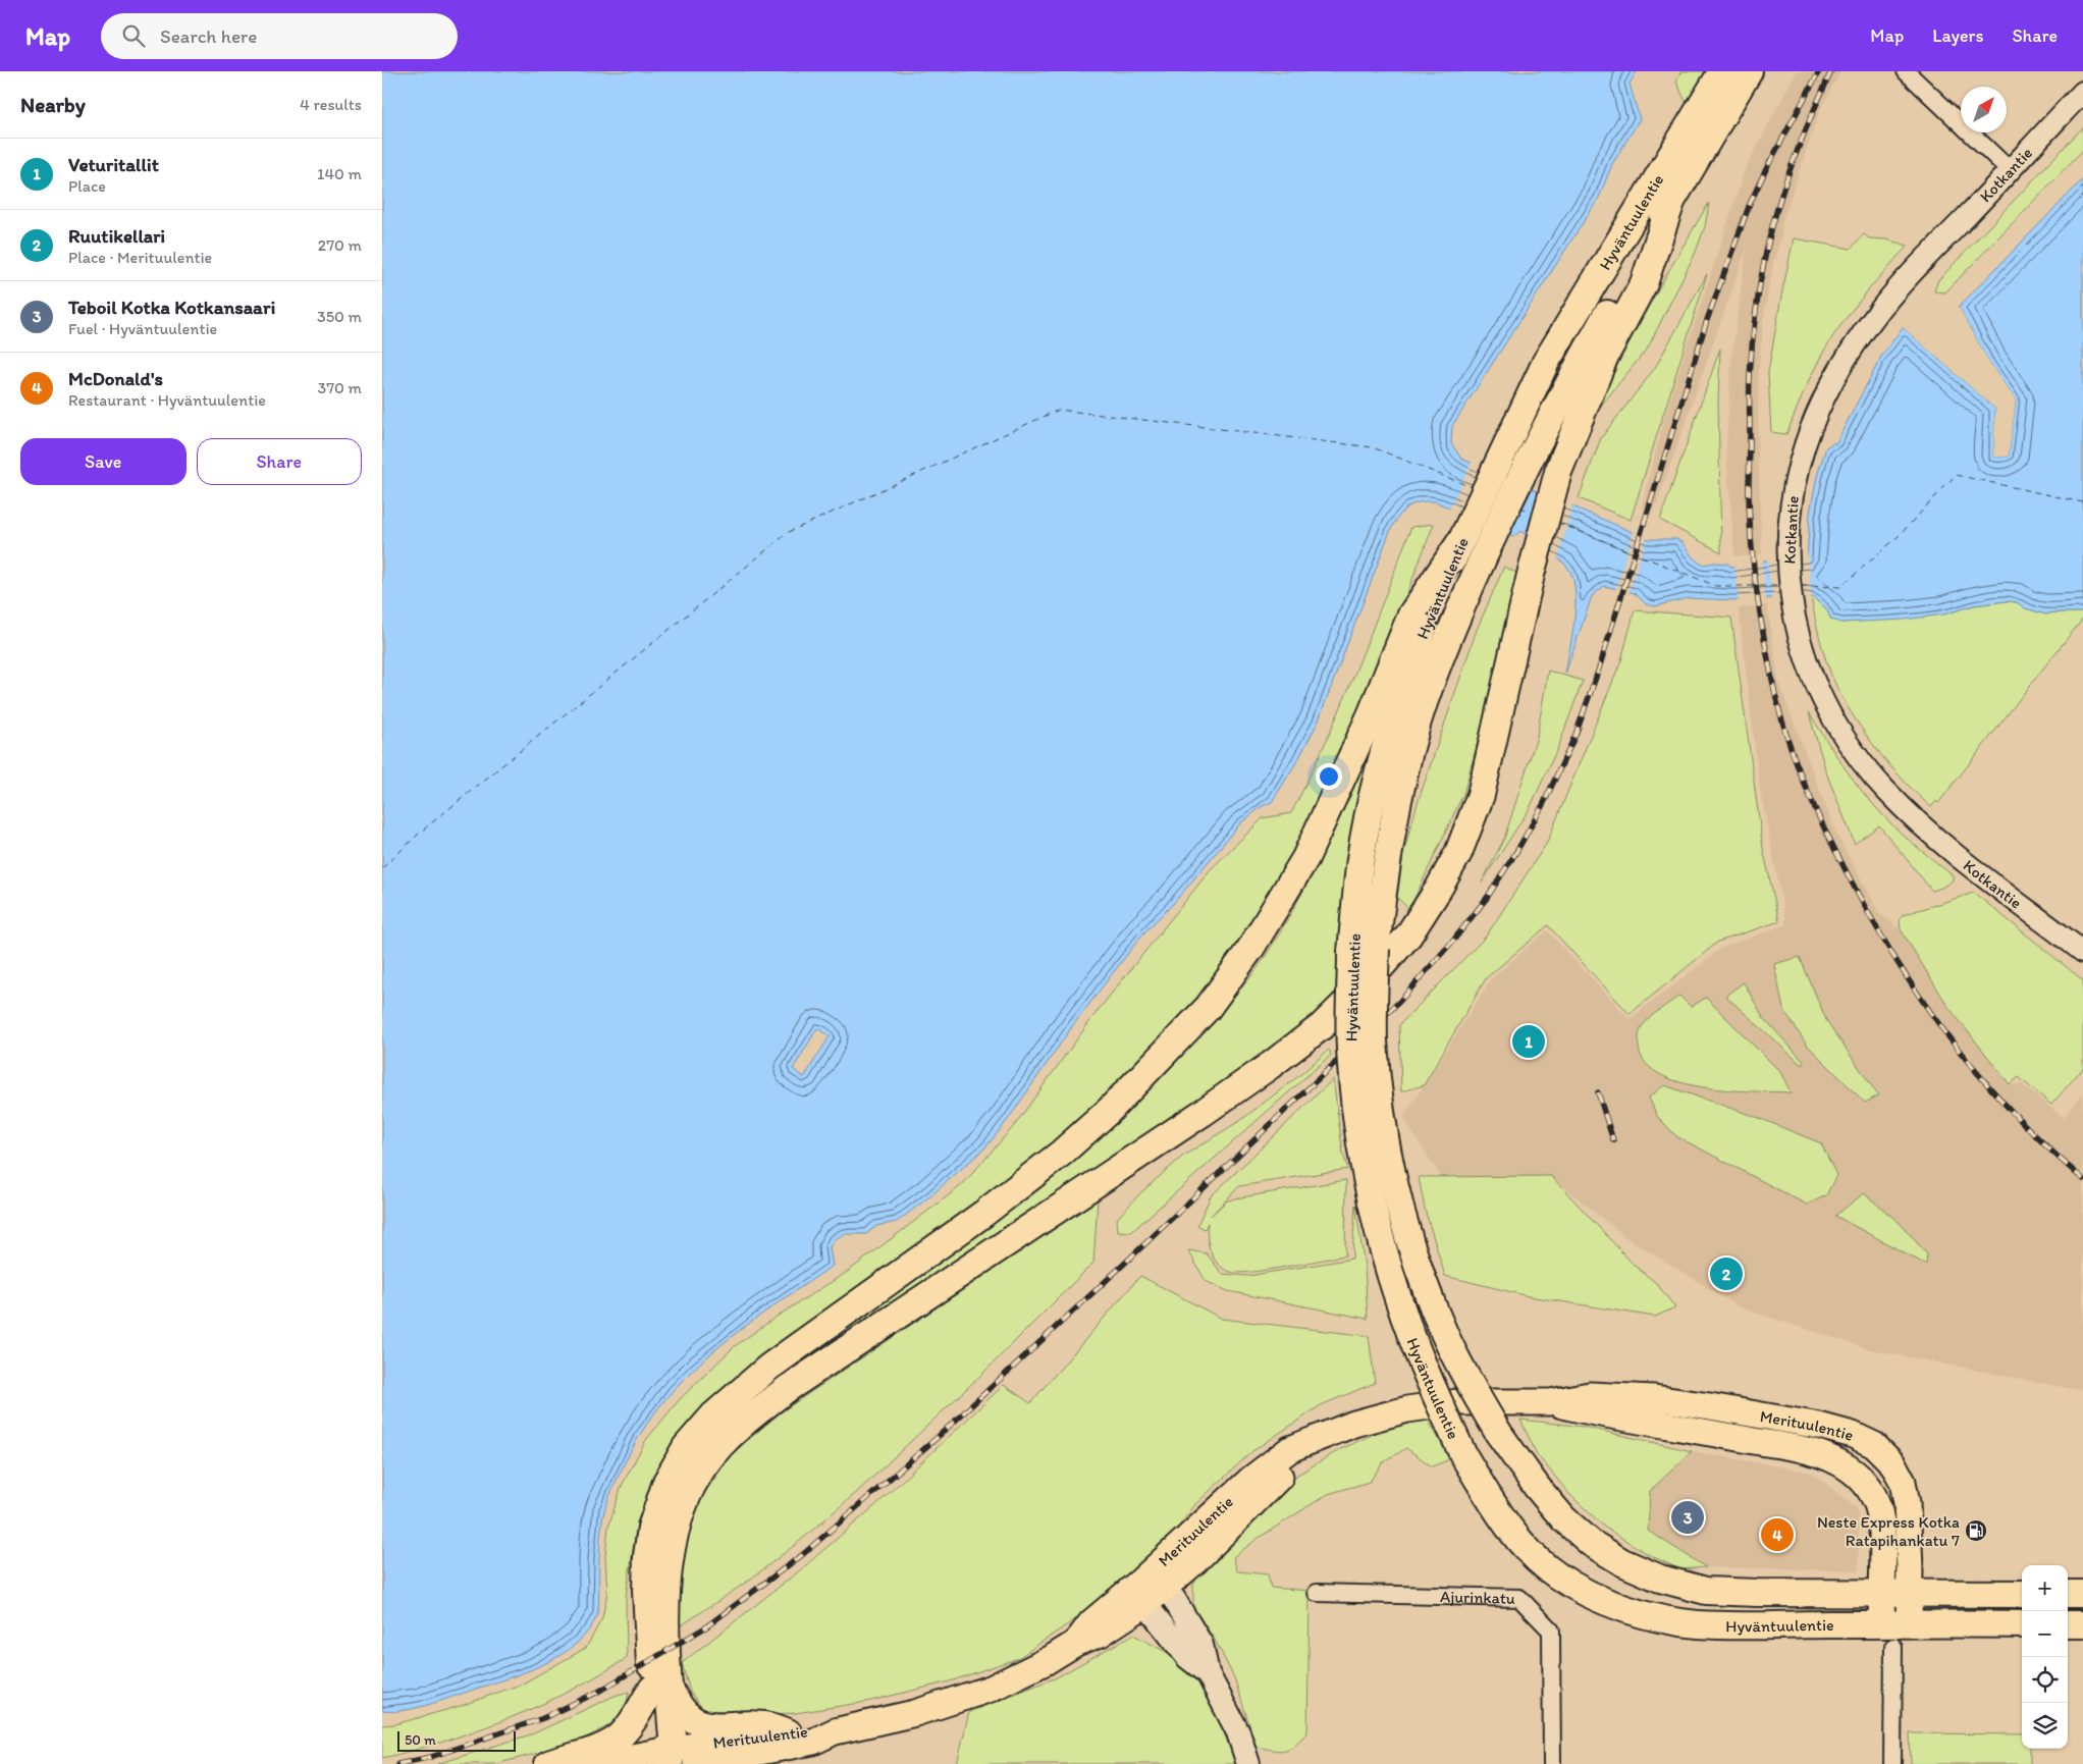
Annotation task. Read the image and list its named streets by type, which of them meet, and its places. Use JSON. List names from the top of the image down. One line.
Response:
{"streets":{"highway":["Hyväntuulentie"],"main road":["Merituulentie"],"street":["Kotkantie","Ajurinkatu"]},"crossings":[["Hyväntuulentie","Merituulentie"]],"places":{"fuel station":["Neste Express Kotka Ratapihankatu 7"]},"scale_bar":"50 m","north":"top right","page":{"header":"Map","search":"Search here","nav":["Map","Layers","Share"],"heading":["Nearby","4 results"],"list":[{"mark":"1","name":"Veturitallit","note":"Place","value":"140 m"},{"mark":"2","name":"Ruutikellari","note":"Place · Merituulentie","value":"270 m"},{"mark":"3","name":"Teboil Kotka Kotkansaari","note":"Fuel · Hyväntuulentie","value":"350 m"},{"mark":"4","name":"McDonald's","note":"Restaurant · Hyväntuulentie","value":"370 m"}],"buttons":["Save","Share"],"pins":["1","2","3","4"],"map_buttons":["+","−"],"scale":"50 m"}}
